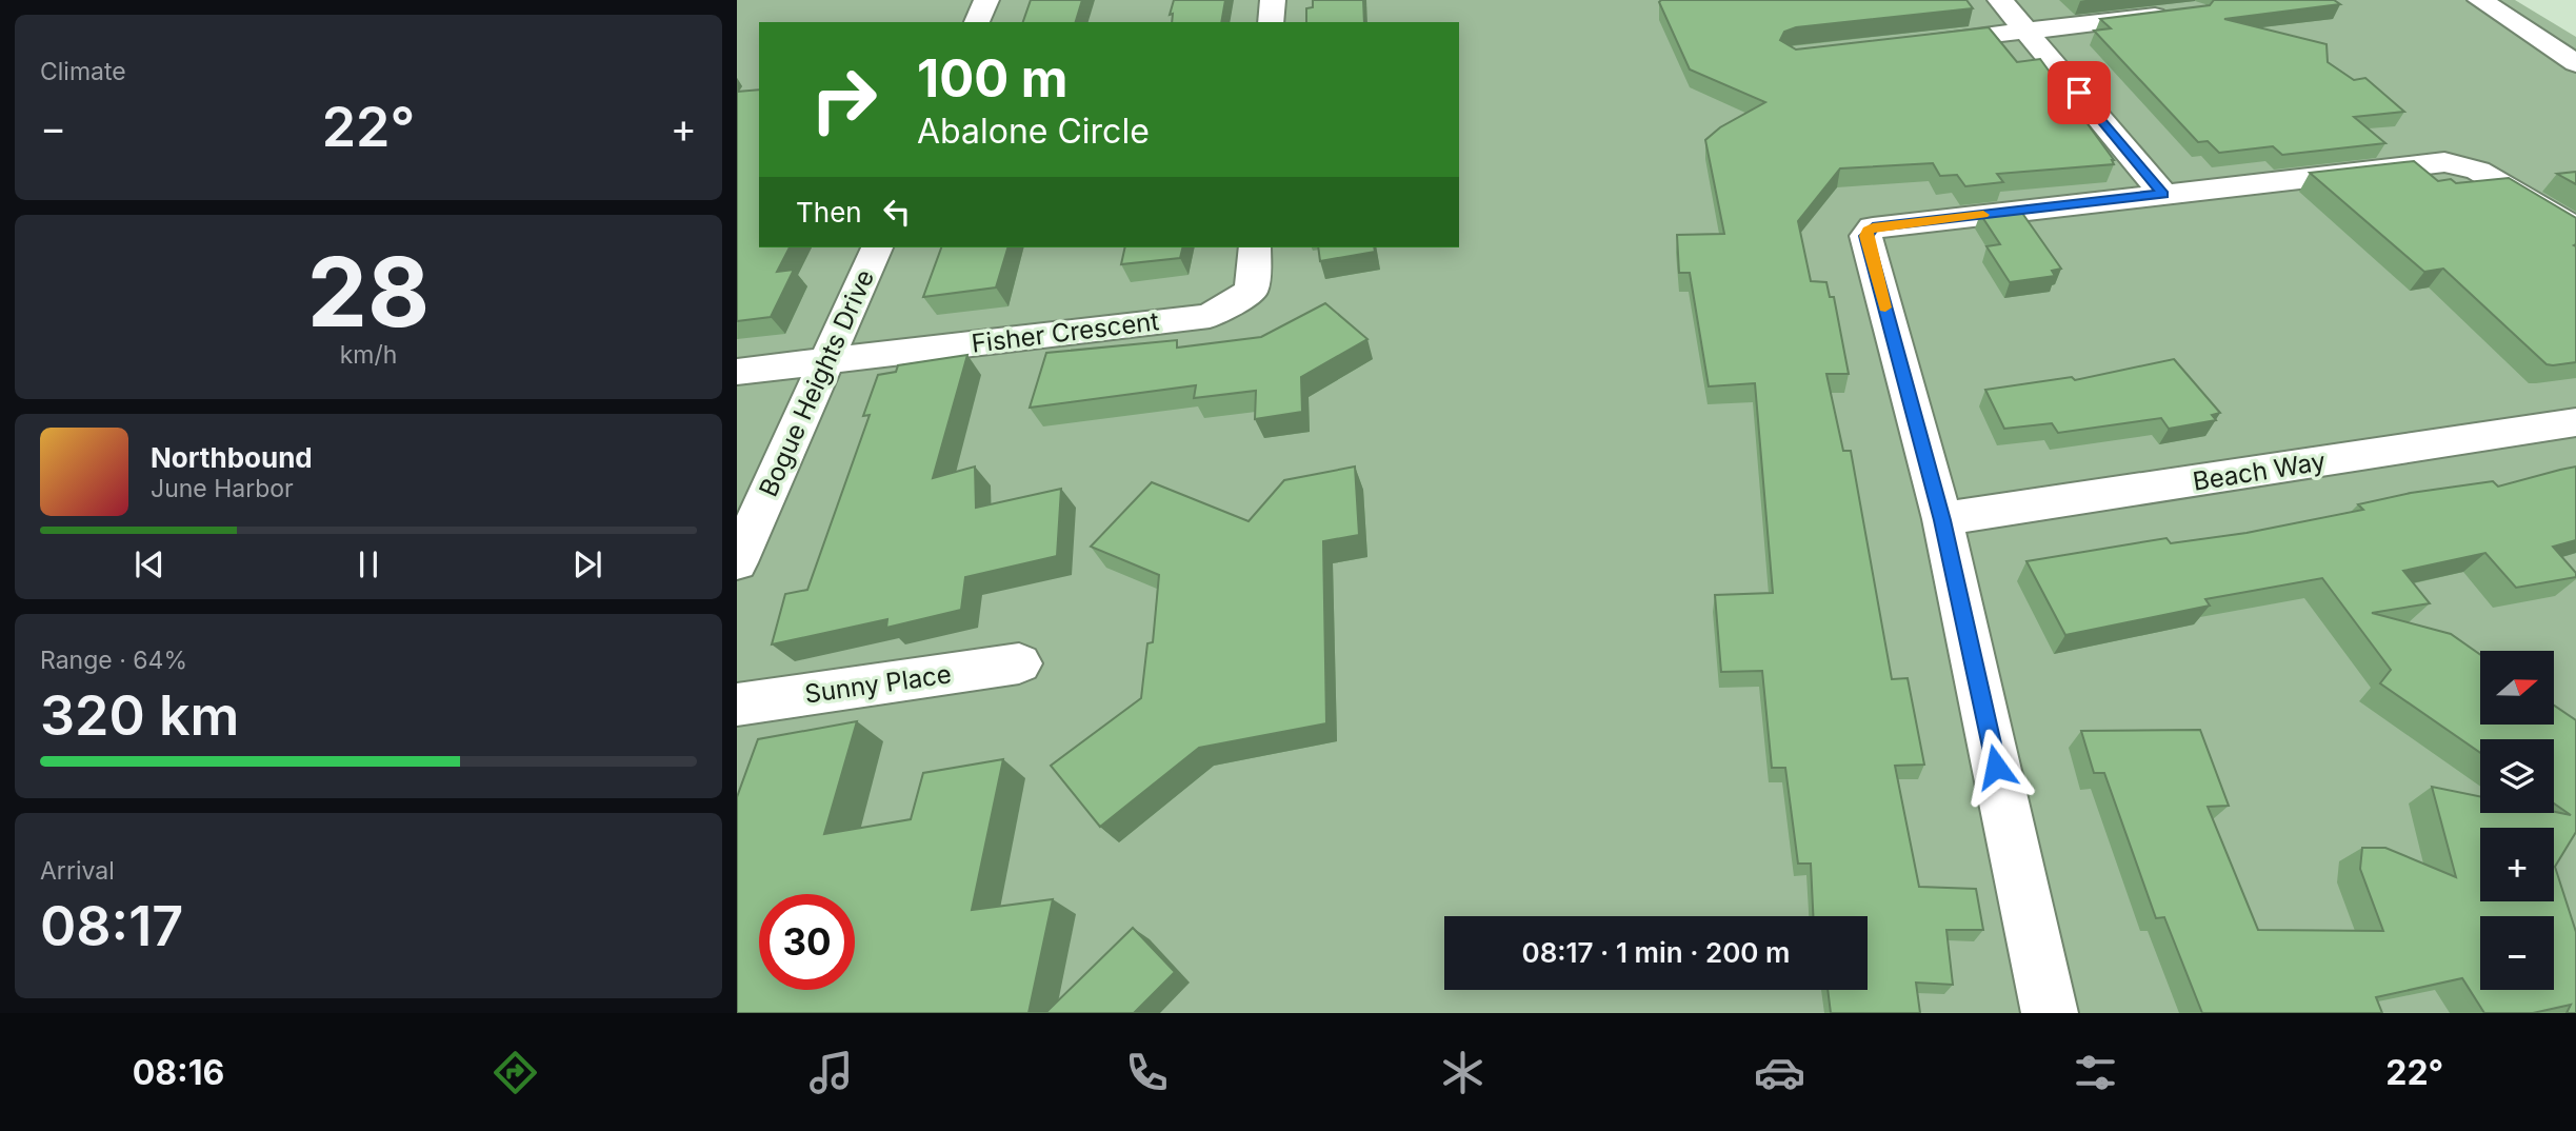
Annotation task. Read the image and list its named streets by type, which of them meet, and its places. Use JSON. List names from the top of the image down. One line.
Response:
{"streets":{"street":["Fisher Crescent","Bogue Heights Drive","Beach Way","Sunny Place"]},"crossings":[["Fisher Crescent","Bogue Heights Drive"]],"north":"right","page":{"tile":["Climate",["28","km/h"],["Range · 64%","320 km"],["Arrival","08:17"]],"turn":["100 m","Abalone Circle"],"heat":["−","22°","+"],"then":"Then","song":["Northbound","June Harbor"],"map_buttons":["+","−"],"limit":"30","trip":"08:17 · 1 min · 200 m","tabs":["08:16","22°"]}}
